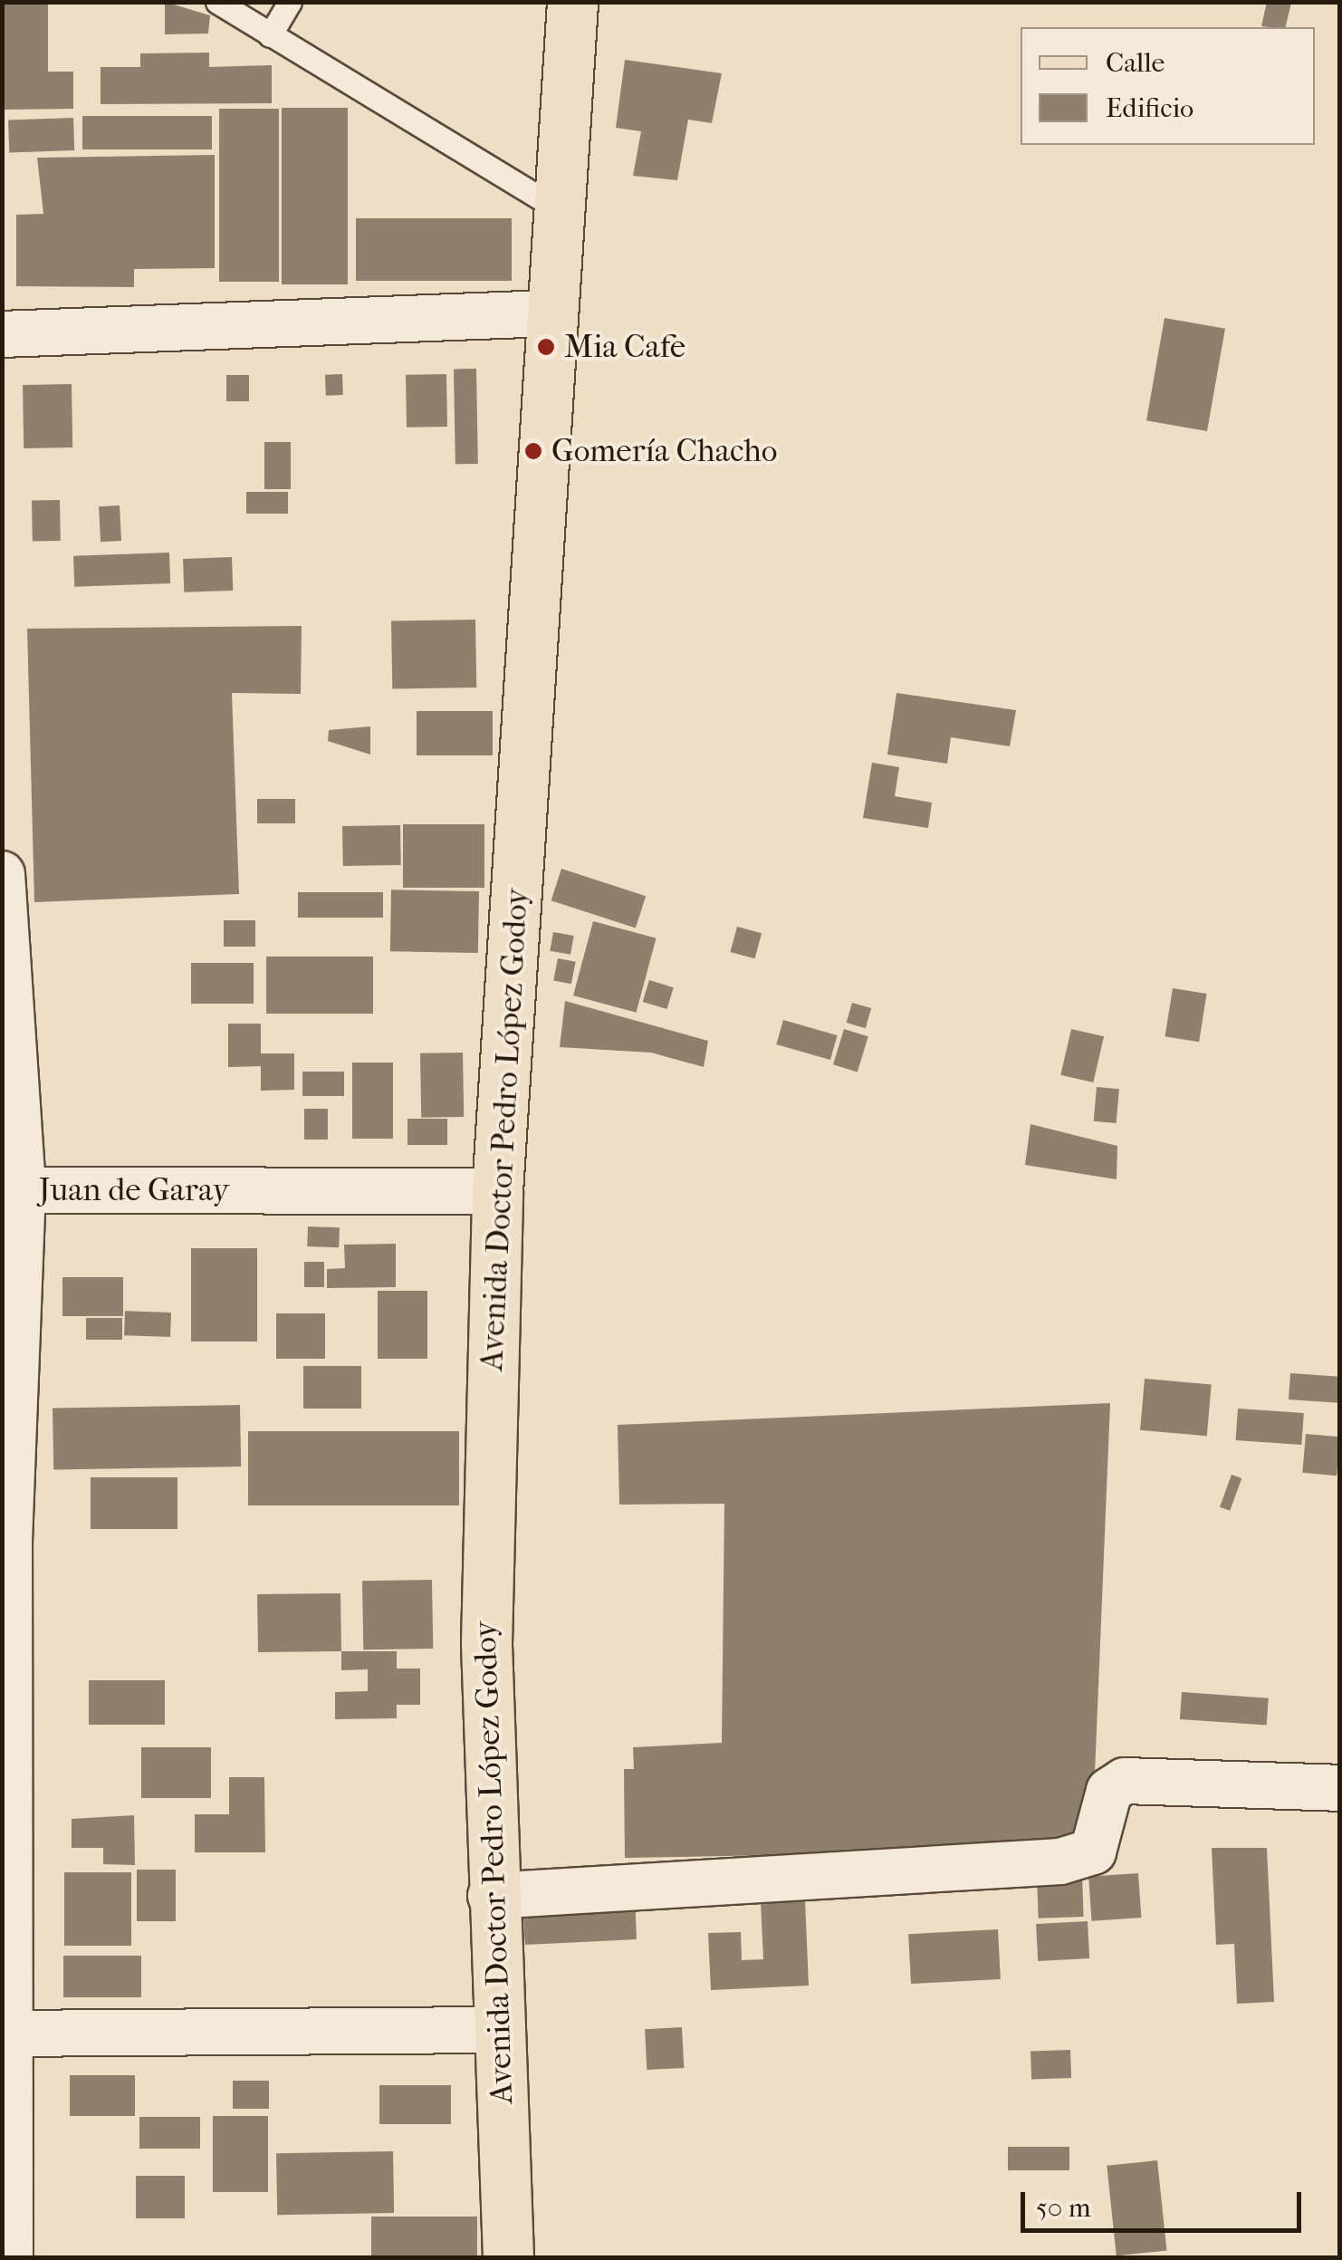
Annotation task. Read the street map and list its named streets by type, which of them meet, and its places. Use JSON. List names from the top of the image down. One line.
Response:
{"streets":{"main road":["Avenida Doctor Pedro López Godoy"],"street":["Juan de Garay"]},"crossings":[["Avenida Doctor Pedro López Godoy","Juan de Garay"]],"places":["Mia Cafe","Gomería Chacho"],"legend":["Calle","Edificio"],"scale_bar":"50 m"}
